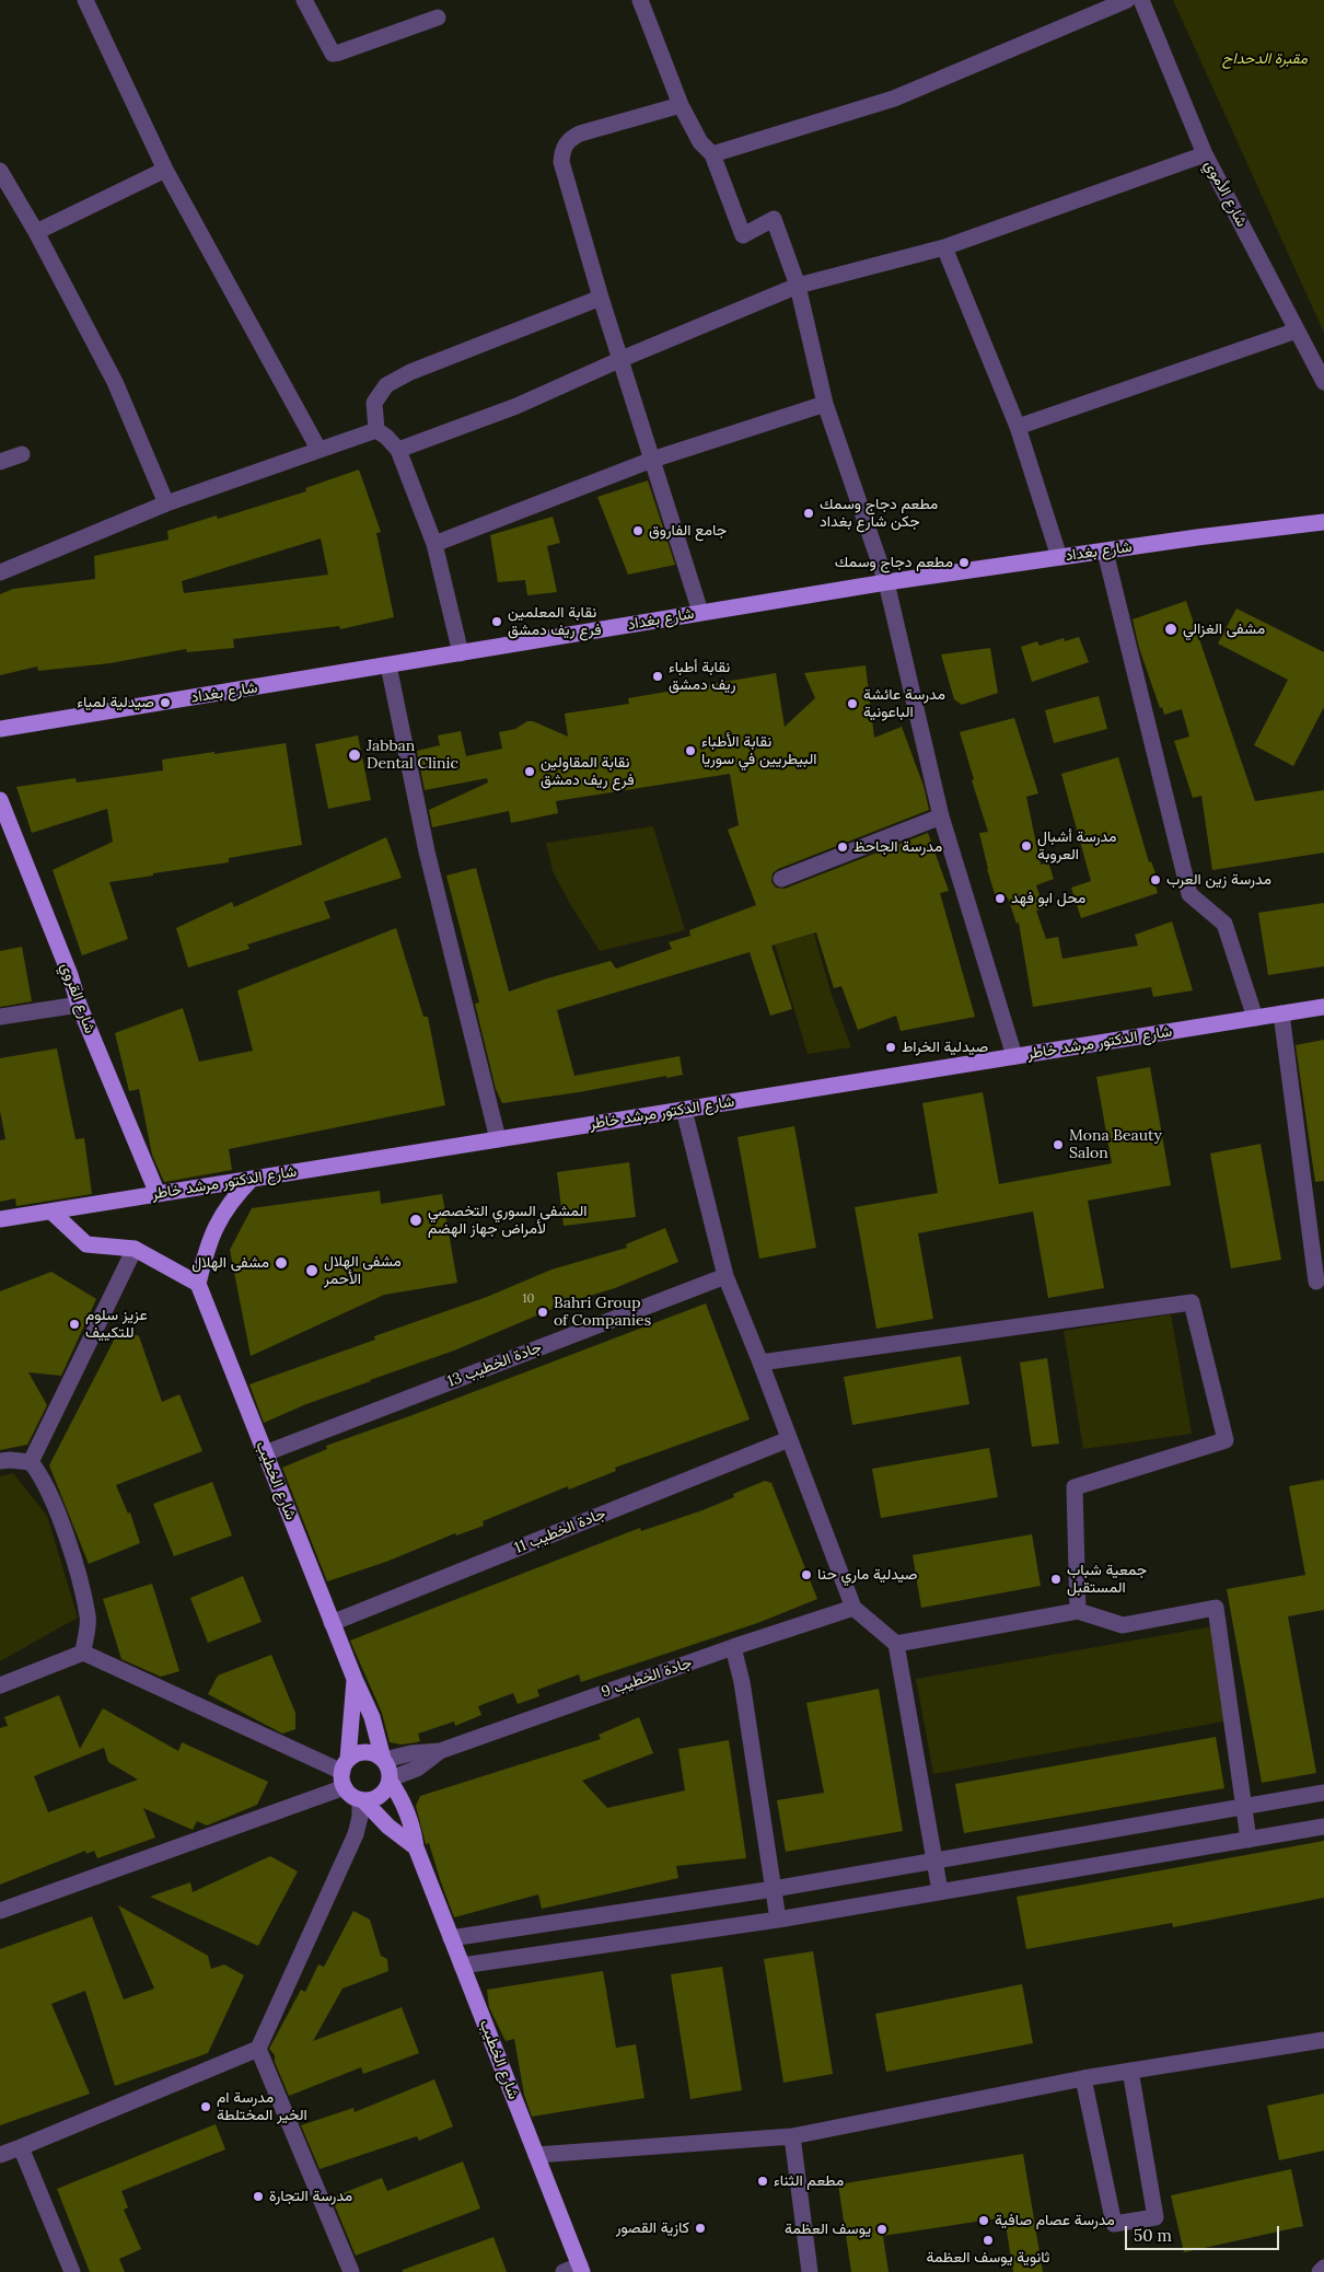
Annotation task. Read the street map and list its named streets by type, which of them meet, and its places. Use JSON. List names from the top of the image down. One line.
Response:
{"streets":{"main road":["شارع بغداد","شارع القروي","شارع الدكتور مرشد خاطر","شارع الخطيب"],"street":["شارع الأموي","جادة الخطيب 13","جادة الخطيب 11","جادة الخطيب 9"]},"crossings":[["شارع القروي","شارع الدكتور مرشد خاطر"],["جادة الخطيب 13","شارع الخطيب"],["شارع الخطيب","جادة الخطيب 11"],["شارع الخطيب","جادة الخطيب 9"]],"parks":["مقبرة الدحداح"],"places":["مطعم دجاج وسمك جكن شارع بغداد","جامع الفاروق","مطعم دجاج وسمك","نقابة المعلمين فرع ريف دمشق","مشفى الغزالي","نقابة أطباء ريف دمشق","صيدلية لمياء","مدرسة عائشة الباعونية","نقابة الأطباء البيطريين في سوريا","Jabban Dental Clinic","نقابة المقاولين فرع ريف دمشق","مدرسة أشبال العروبة","مدرسة الجاحظ","مدرسة زين العرب","محل ابو فهد","صيدلية الخراط","Mona Beauty Salon","المشفى السوري التخصصي لأمراض جهاز الهضم","مشفى الهلال","مشفى الهلال الأحمر","Bahri Group of Companies","عزيز سلوم للتكييف","صيدلية ماري حنا","جمعية شباب المستقبل","مدرسة ام الخير المختلطة","مطعم الثناء","مدرسة التجارة","مدرسة عصام صافية","كازية القصور","يوسف العظمة","ثانوية يوسف العظمة"],"house_numbers":["10"],"scale_bar":"50 m"}
